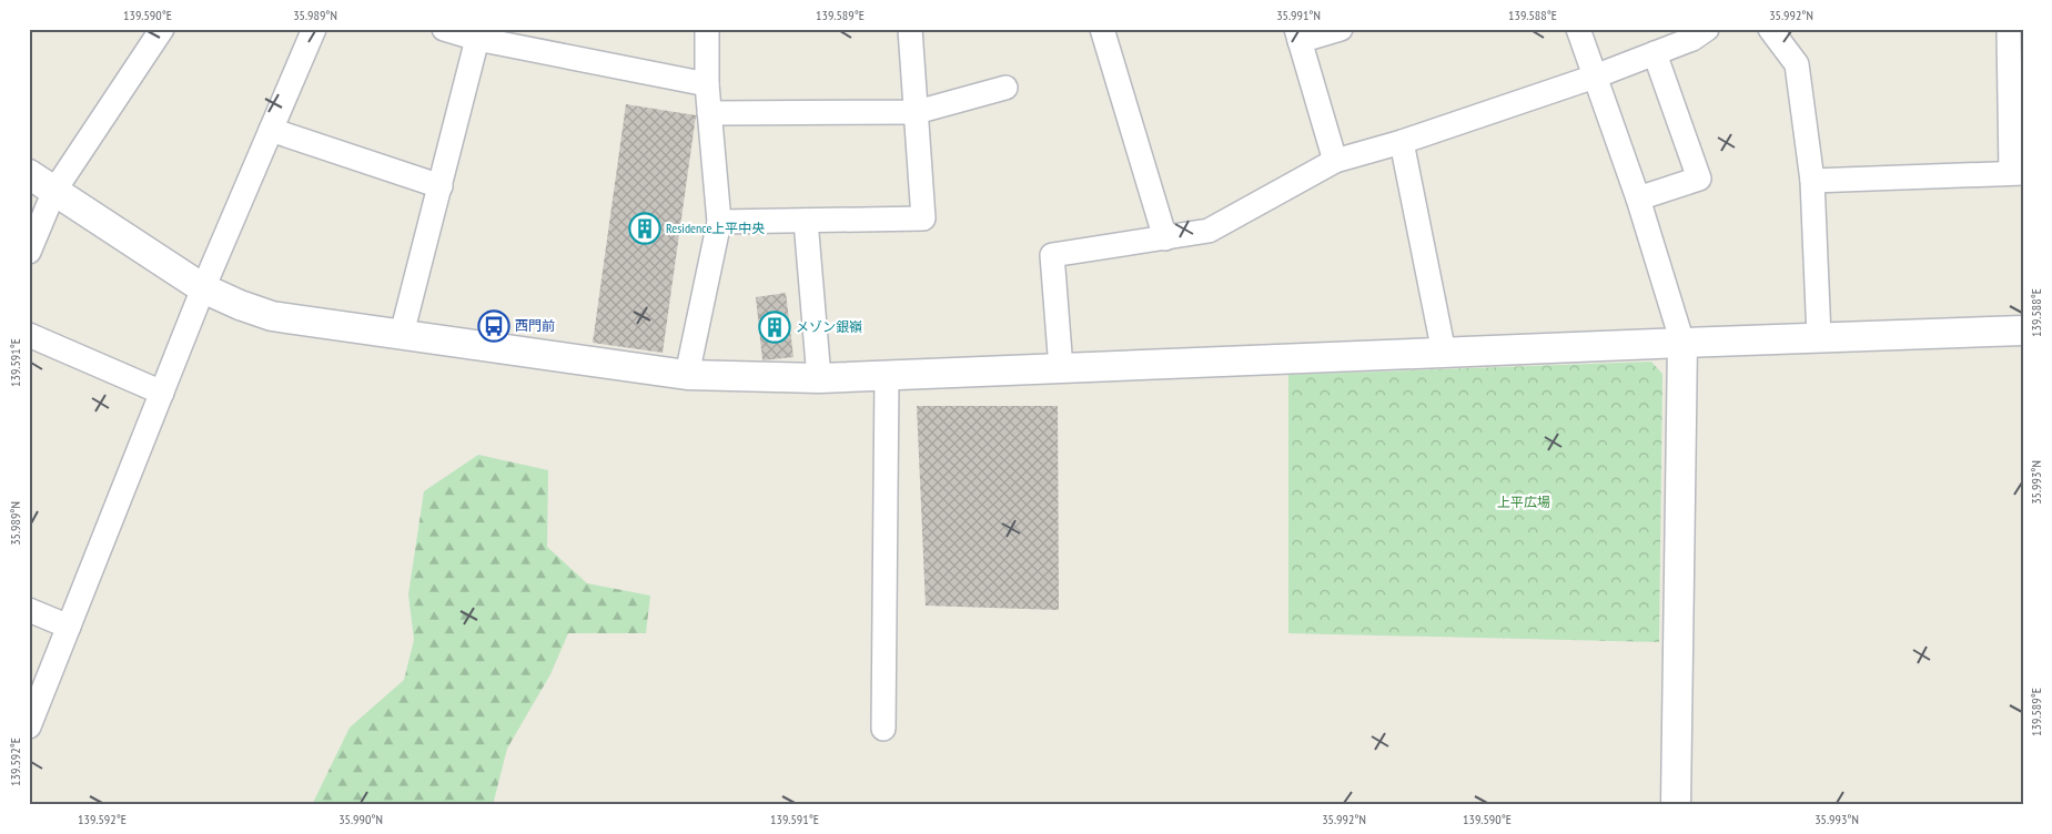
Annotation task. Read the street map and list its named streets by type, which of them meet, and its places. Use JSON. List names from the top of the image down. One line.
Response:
{"parks":["上平広場"],"places":{"building":["Residence上平中央","メゾン銀嶺"],"bus stop":["西門前"]},"coordinates":["139.590°E","35.989°N","139.589°E","35.991°N","139.588°E","35.992°N","139.591°E","35.993°N","139.592°E","35.990°N"]}
